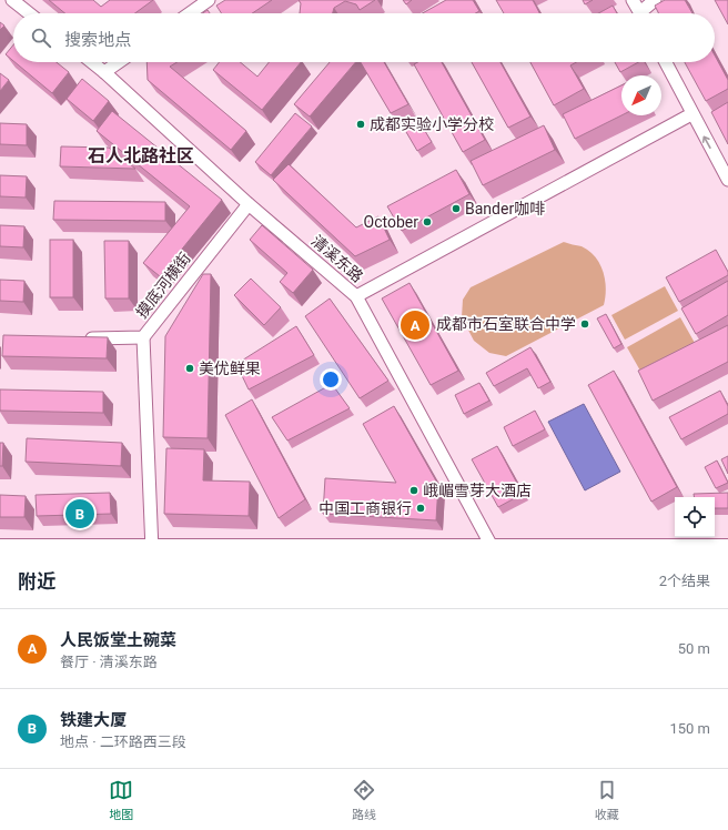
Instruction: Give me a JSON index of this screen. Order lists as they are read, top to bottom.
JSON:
{
  "streets": {
    "street": ["清溪东路", "摸底河横街"]
  },
  "crossings": [
    ["清溪东路", "摸底河横街"]
  ],
  "districts": ["石人北路社区"],
  "places": [
    "成都实验小学分校",
    "Bander咖啡",
    "October",
    "成都市石室联合中学",
    "美优鲜果",
    "峨嵋雪芽大酒店",
    "中国工商银行"
  ],
  "north": "bottom left",
  "page": {
    "search": "搜索地点",
    "pins": ["A", "B"],
    "heading": ["附近", "2个结果"],
    "list": [
      {
        "mark": "A",
        "name": "人民饭堂土碗菜",
        "note": "餐厅 · 清溪东路",
        "value": "50 m"
      },
      {
        "mark": "B",
        "name": "铁建大厦",
        "note": "地点 · 二环路西三段",
        "value": "150 m"
      }
    ],
    "nav": ["地图", "路线", "收藏"]
  }
}
